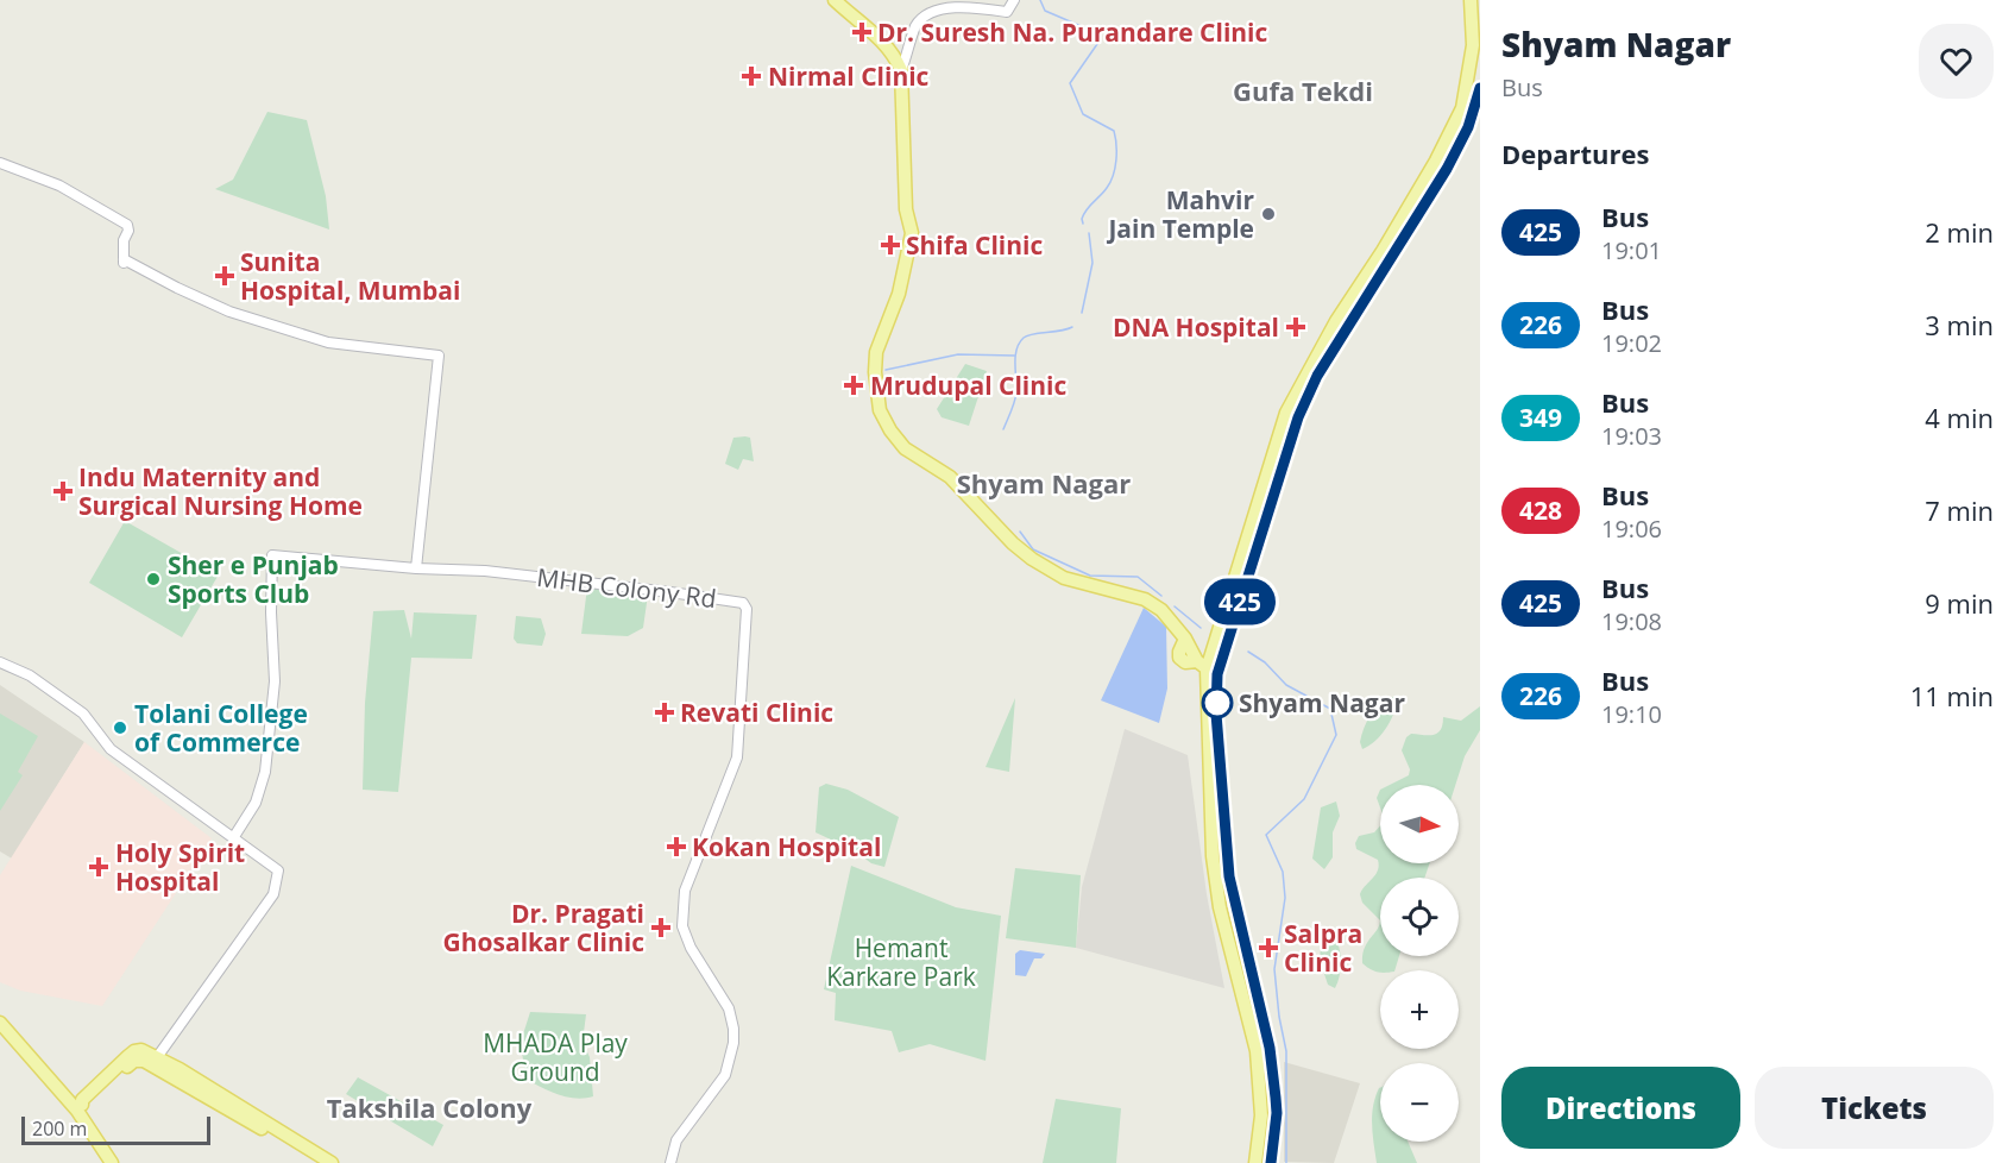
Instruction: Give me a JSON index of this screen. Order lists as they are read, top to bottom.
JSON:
{
  "streets": {
    "street": ["MHB Colony Rd"]
  },
  "districts": ["Gufa Tekdi", "Shyam Nagar", "Takshila Colony"],
  "parks": ["Hemant Karkare Park", "MHADA Play Ground"],
  "places": {
    "health": [
      "Dr. Suresh Na. Purandare Clinic",
      "Nirmal Clinic",
      "Shifa Clinic",
      "Sunita Hospital, Mumbai",
      "DNA Hospital",
      "Mrudupal Clinic",
      "Indu Maternity and Surgical Nursing Home",
      "Revati Clinic",
      "Kokan Hospital",
      "Holy Spirit Hospital",
      "Dr. Pragati Ghosalkar Clinic",
      "Salpra Clinic"
    ],
    "other": [
      "Mahvir Jain Temple",
      "Sher e Punjab Sports Club",
      "Shyam Nagar",
      "Tolani College of Commerce"
    ]
  },
  "lines": ["bus line 425"],
  "scale_bar": "200 m",
  "north": "right",
  "page": {
    "on_map": "425",
    "heading": [
      ["Shyam Nagar", "Bus"],
      "Departures"
    ],
    "list": [
      {
        "mark": "425",
        "name": "Bus",
        "note": "19:01",
        "value": "2 min"
      },
      {
        "mark": "226",
        "name": "Bus",
        "note": "19:02",
        "value": "3 min"
      },
      {
        "mark": "349",
        "name": "Bus",
        "note": "19:03",
        "value": "4 min"
      },
      {
        "mark": "428",
        "name": "Bus",
        "note": "19:06",
        "value": "7 min"
      },
      {
        "mark": "425",
        "name": "Bus",
        "note": "19:08",
        "value": "9 min"
      },
      {
        "mark": "226",
        "name": "Bus",
        "note": "19:10",
        "value": "11 min"
      }
    ],
    "map_buttons": ["+", "−"],
    "buttons": ["Directions", "Tickets"],
    "scale": "200 m"
  }
}
